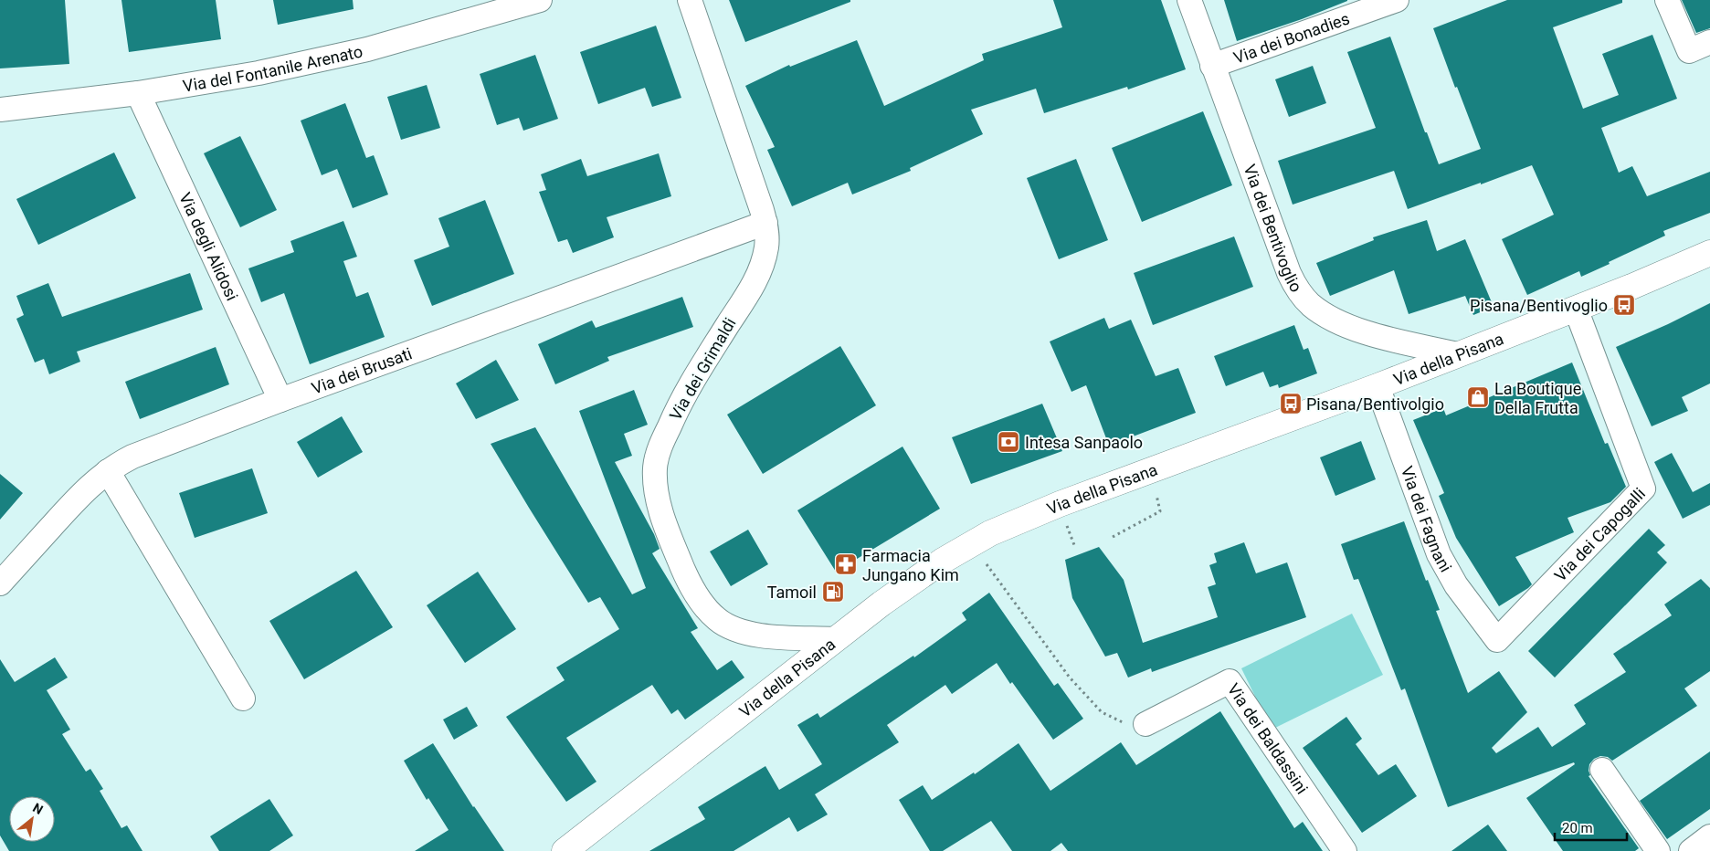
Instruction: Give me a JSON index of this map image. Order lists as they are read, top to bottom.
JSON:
{
  "streets": {
    "main road": ["Via della Pisana"],
    "street": [
      "Via dei Bonadies",
      "Via del Fontanile Arenato",
      "Via dei Bentivoglio",
      "Via degli Alidosi",
      "Via dei Grimaldi",
      "Via dei Brusati",
      "Via dei Fagnani",
      "Via dei Capogalli",
      "Via dei Baldassini"
    ]
  },
  "crossings": [
    ["Via dei Bonadies", "Via dei Bentivoglio"],
    ["Via del Fontanile Arenato", "Via degli Alidosi"],
    ["Via dei Bentivoglio", "Via della Pisana"],
    ["Via degli Alidosi", "Via dei Brusati"],
    ["Via della Pisana", "Via dei Grimaldi"],
    ["Via della Pisana", "Via dei Fagnani"],
    ["Via della Pisana", "Via dei Capogalli"],
    ["Via dei Grimaldi", "Via dei Brusati"],
    ["Via dei Fagnani", "Via dei Capogalli"]
  ],
  "places": {
    "bus stop": ["Pisana/Bentivoglio", "Pisana/Bentivolgio"],
    "shop": ["La Boutique Della Frutta"],
    "bank": ["Intesa Sanpaolo"],
    "pharmacy": ["Farmacia Jungano Kim"],
    "fuel station": ["Tamoil"]
  },
  "scale_bar": "20 m",
  "north": "top right"
}
